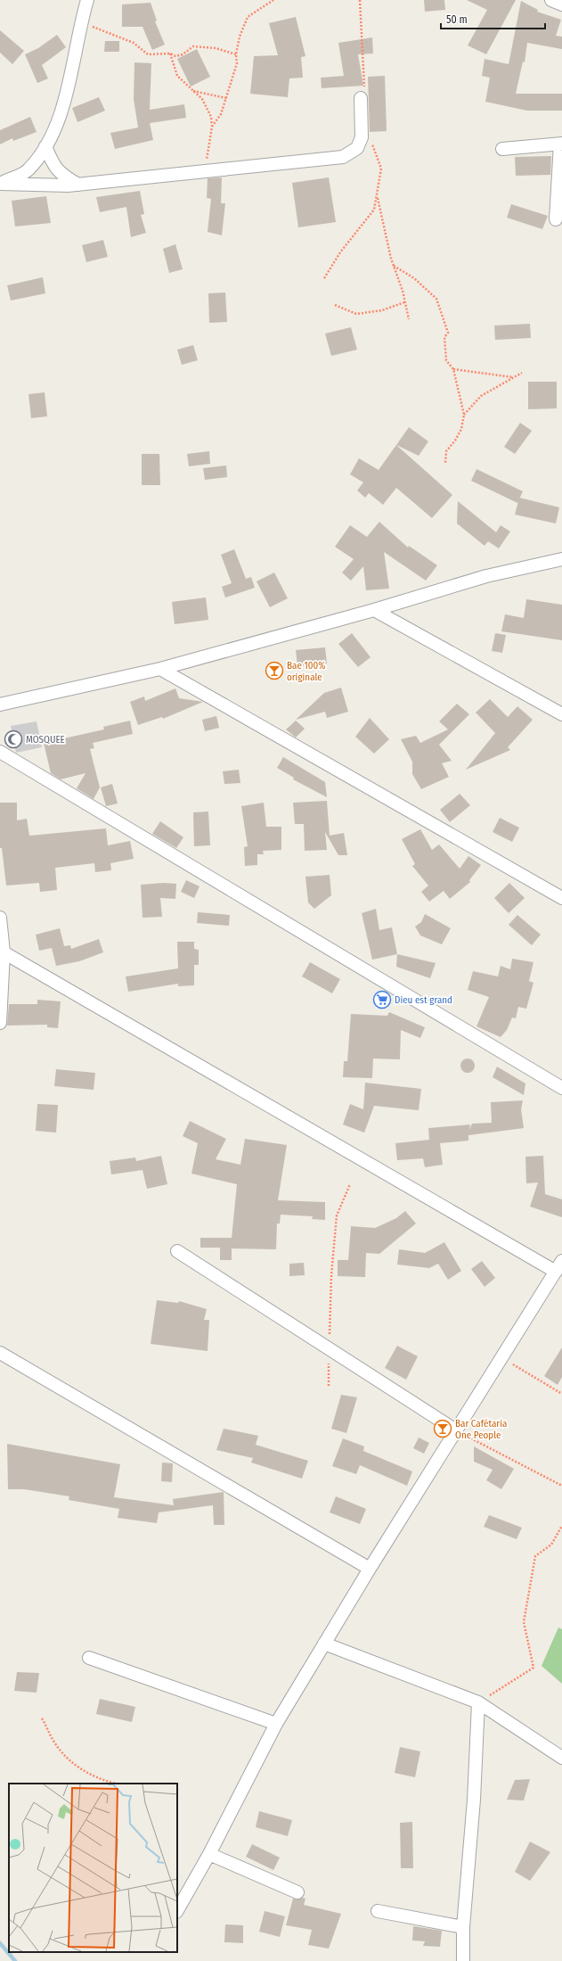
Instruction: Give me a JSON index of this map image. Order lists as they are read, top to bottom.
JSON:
{
  "places": {
    "bar": ["Bae 100% originale", "Bar Cafétaria One People"],
    "mosque": ["MOSQUEE"],
    "supermarket": ["Dieu est grand"]
  },
  "scale_bar": "50 m"
}
